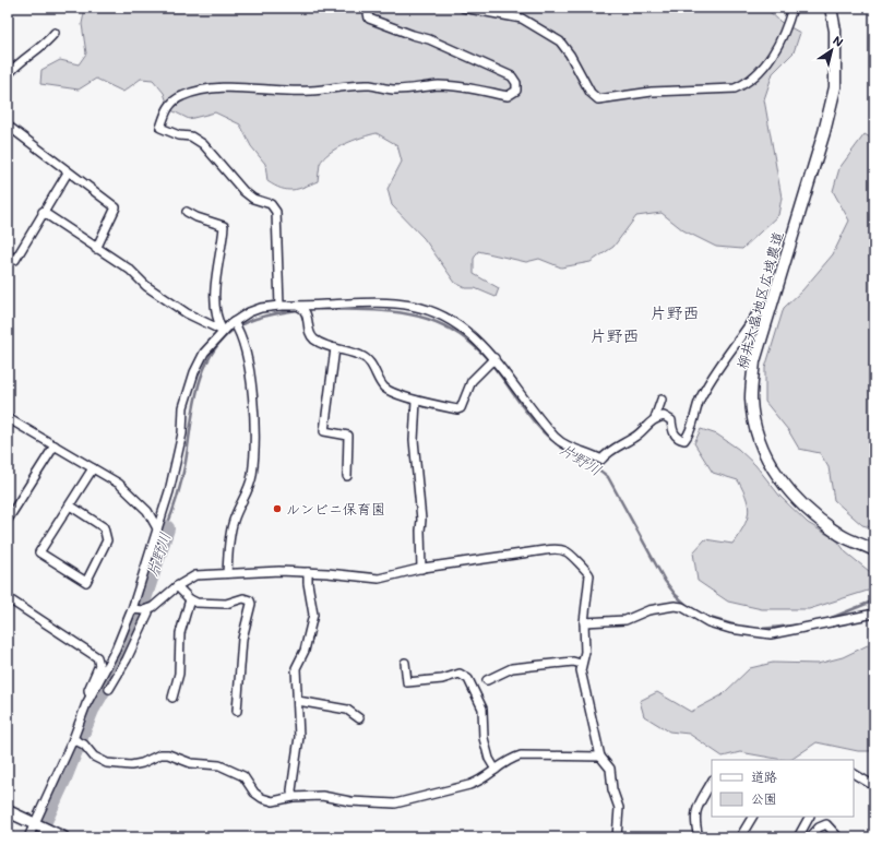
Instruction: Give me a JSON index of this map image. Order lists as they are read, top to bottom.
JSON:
{
  "streets": {
    "street": ["柳井大畠地区広域農道"]
  },
  "districts": ["片野西", "片野西"],
  "water": ["片野川"],
  "places": ["ルンビニ保育園"],
  "legend": ["道路", "公園"],
  "north": "top right"
}
